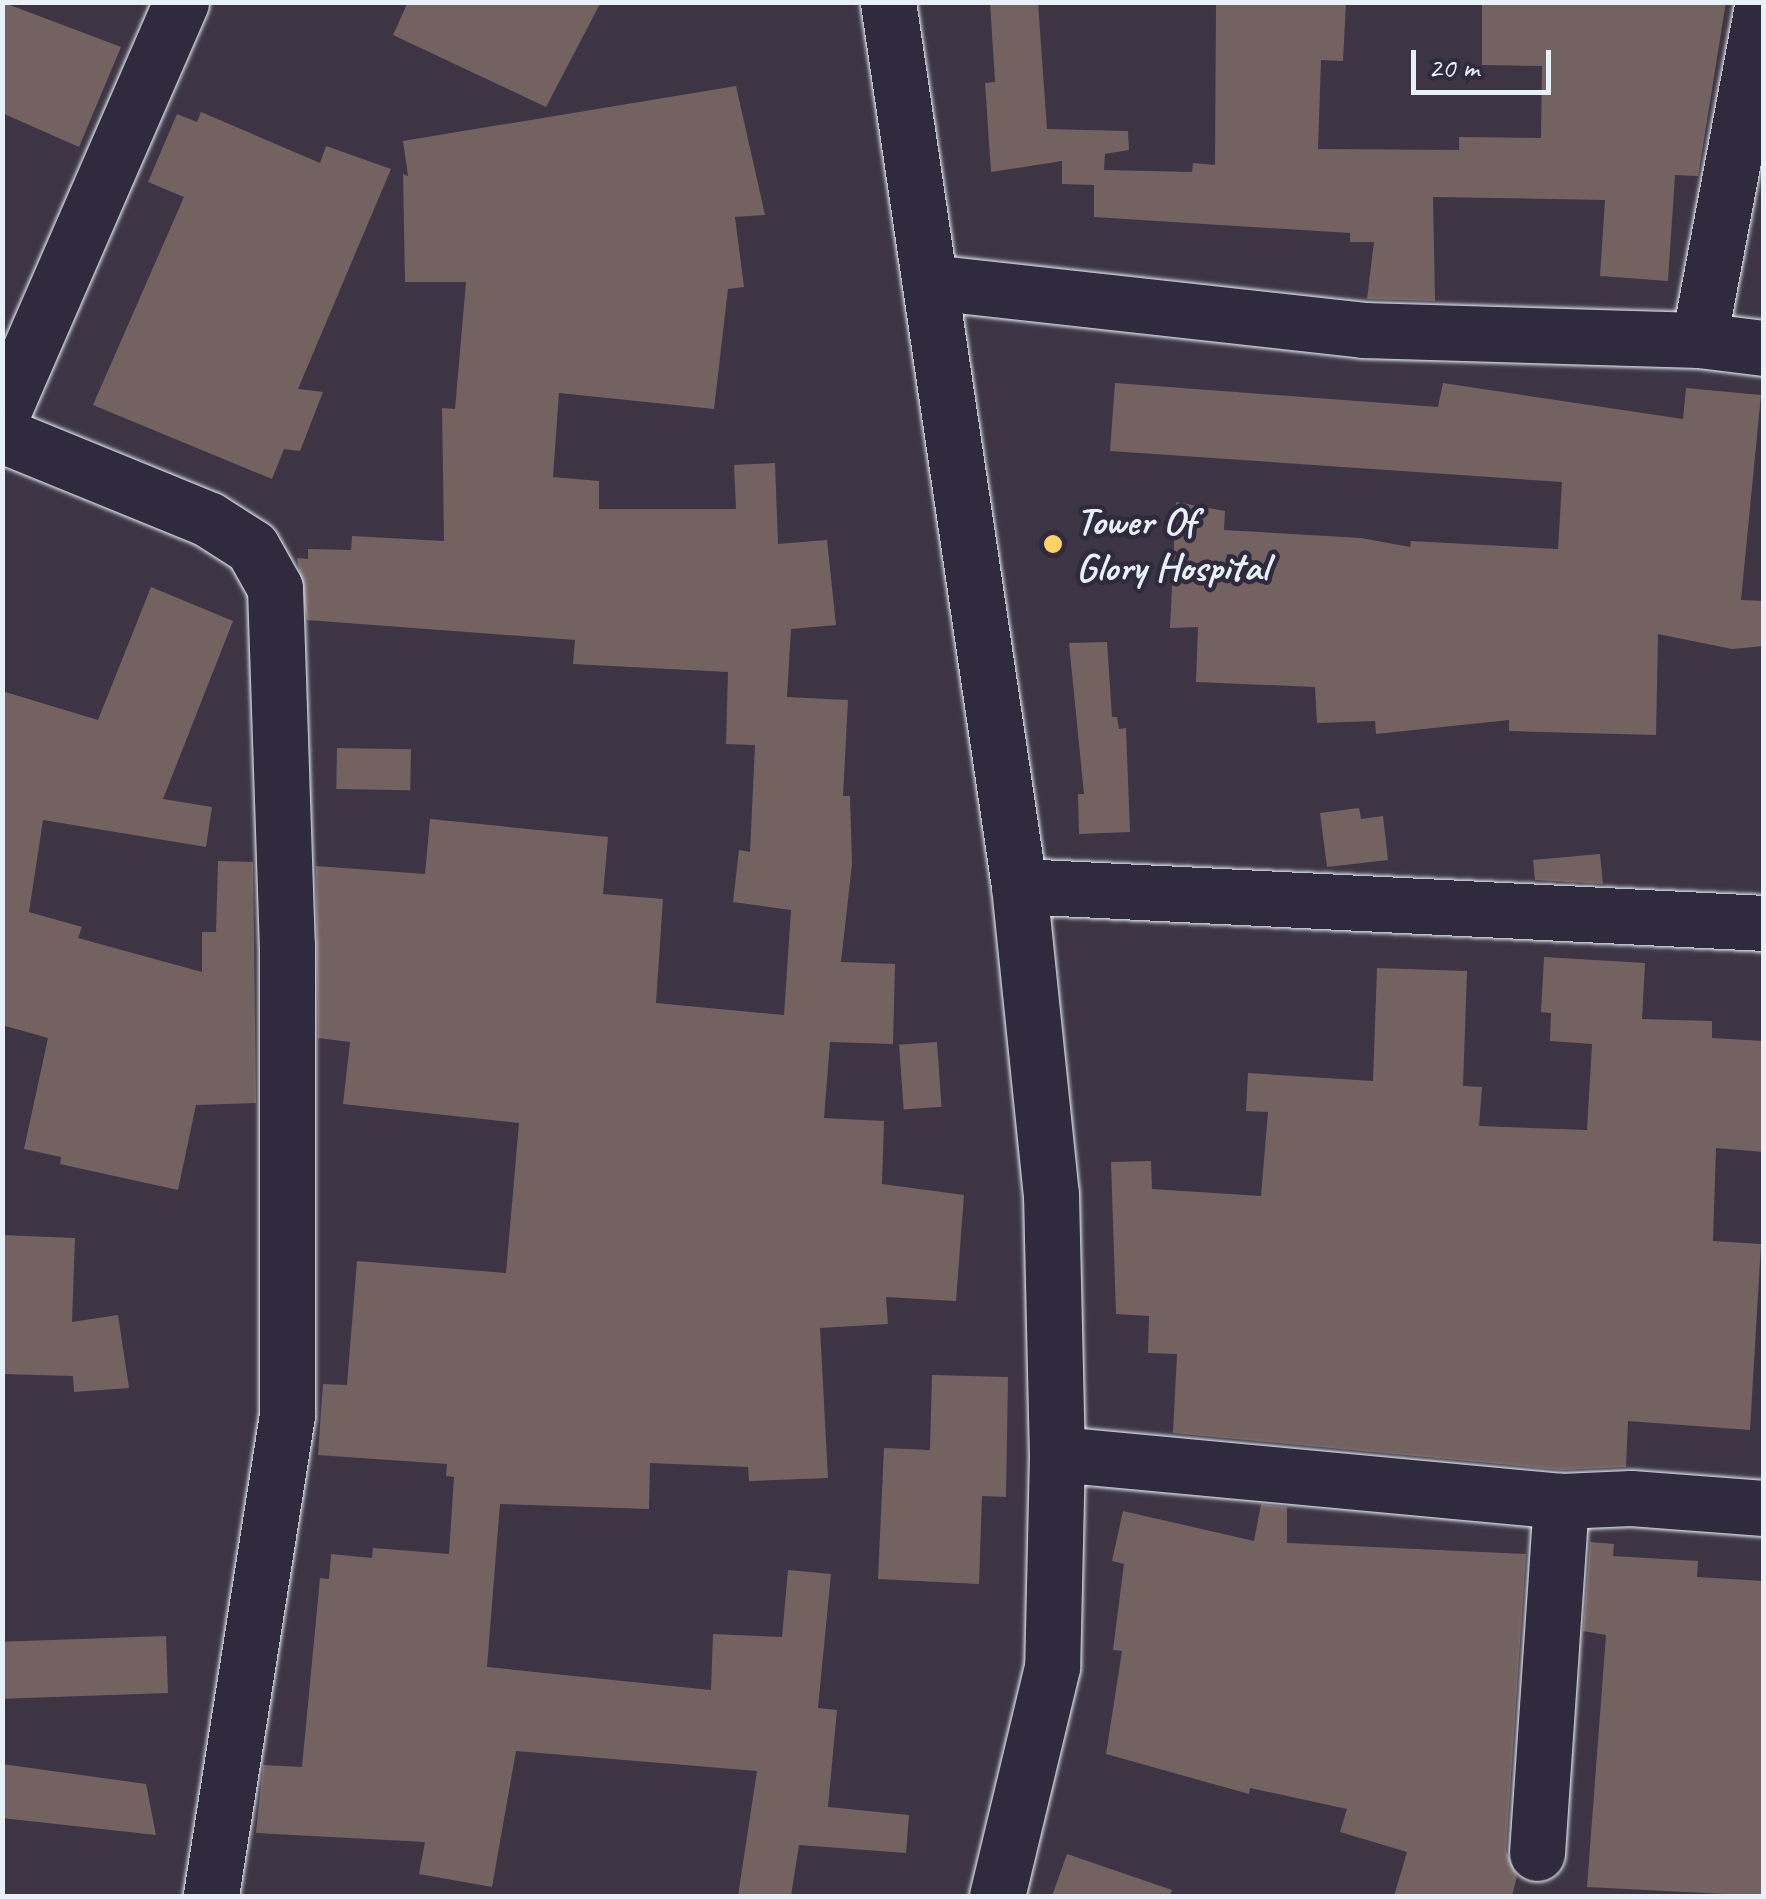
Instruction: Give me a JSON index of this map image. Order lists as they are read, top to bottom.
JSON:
{
  "places": ["Tower Of Glory Hospital"],
  "scale_bar": "20 m"
}
